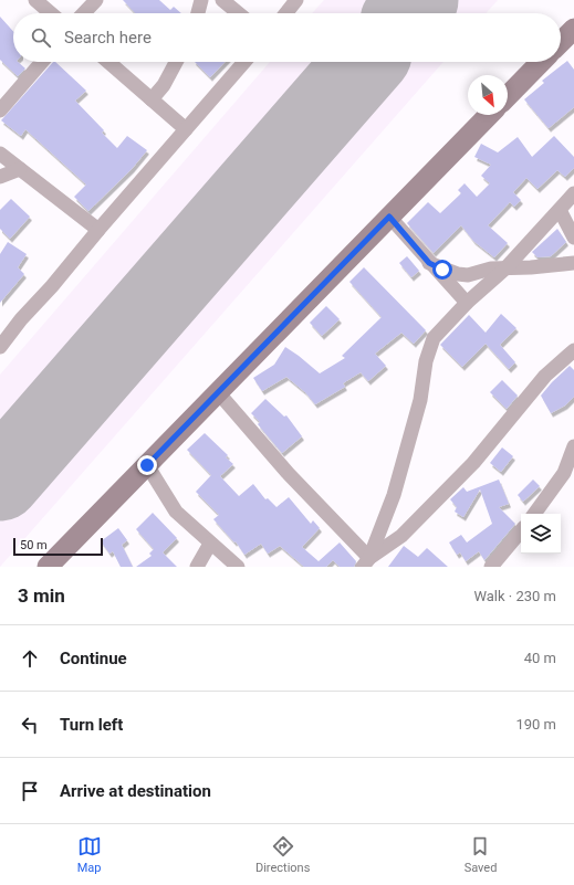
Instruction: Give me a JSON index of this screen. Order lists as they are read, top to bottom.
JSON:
{
  "scale_bar": "50 m",
  "north": "bottom right",
  "page": {
    "search": "Search here",
    "scale": "50 m",
    "heading": ["3 min", "Walk · 230 m"],
    "list": [
      ["Continue", "40 m"],
      ["Turn left", "190 m"],
      "Arrive at destination"
    ],
    "nav": ["Map", "Directions", "Saved"]
  }
}
